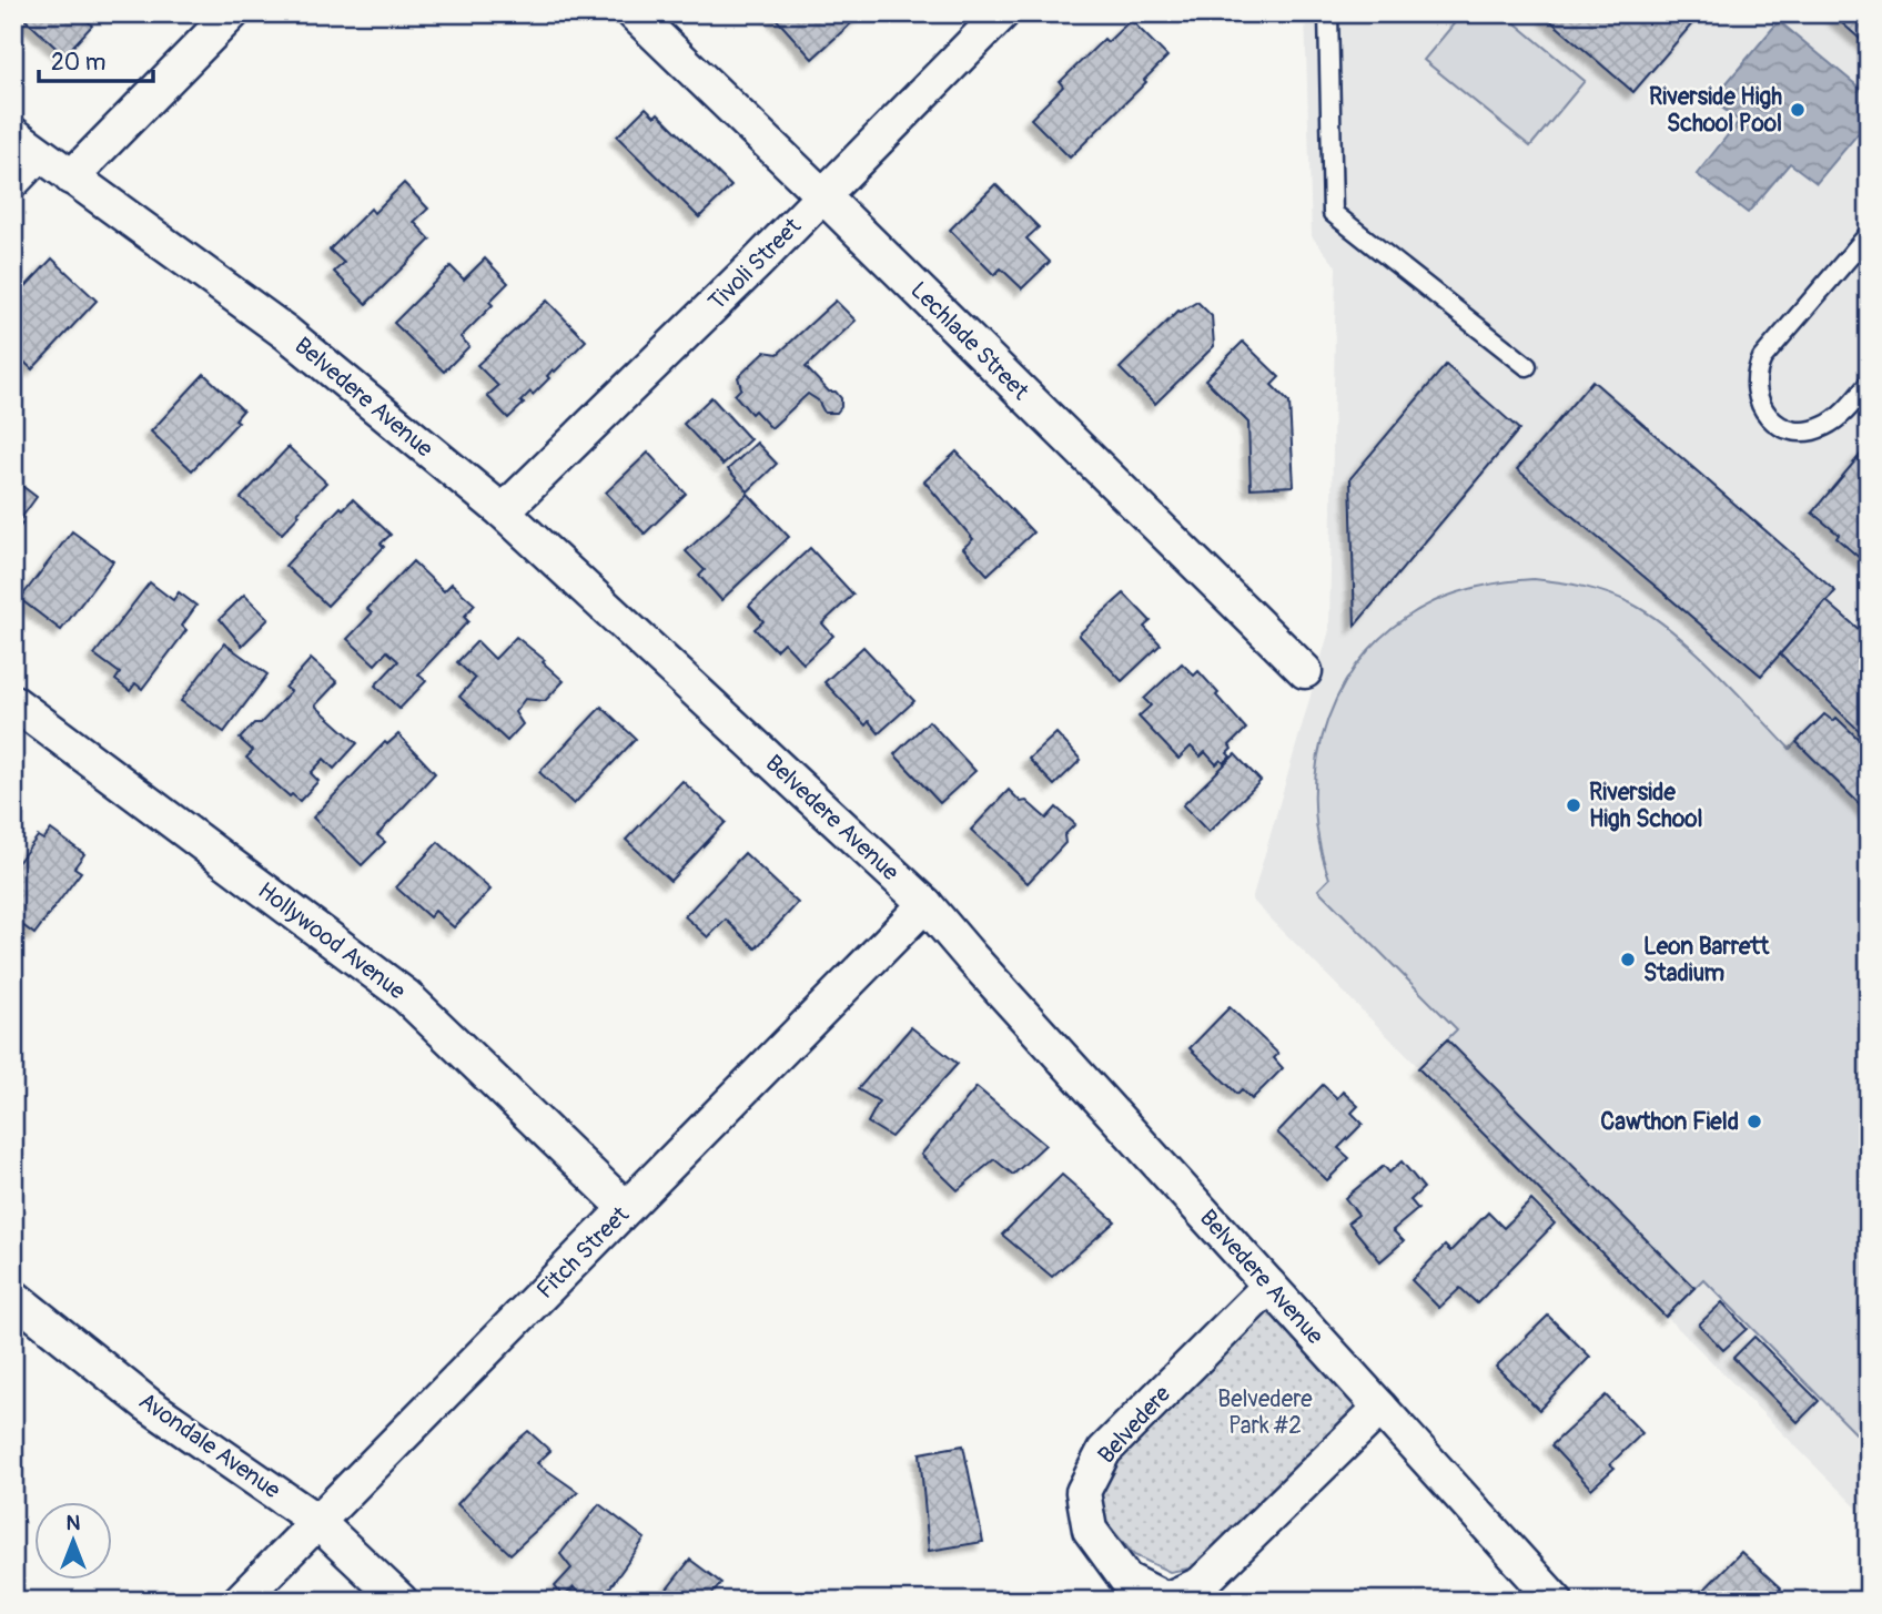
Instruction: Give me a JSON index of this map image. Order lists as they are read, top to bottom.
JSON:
{
  "streets": {
    "street": [
      "Tivoli Street",
      "Lechlade Street",
      "Belvedere Avenue",
      "Hollywood Avenue",
      "Fitch Street",
      "Belvedere",
      "Avondale Avenue"
    ]
  },
  "crossings": [
    ["Tivoli Street", "Lechlade Street"],
    ["Tivoli Street", "Belvedere Avenue"],
    ["Belvedere Avenue", "Fitch Street"],
    ["Belvedere Avenue", "Belvedere"],
    ["Hollywood Avenue", "Fitch Street"],
    ["Fitch Street", "Avondale Avenue"]
  ],
  "parks": ["Belvedere Park #2"],
  "places": [
    "Riverside High School Pool",
    "Riverside High School",
    "Leon Barrett Stadium",
    "Cawthon Field"
  ],
  "scale_bar": "20 m",
  "north": "top"
}
